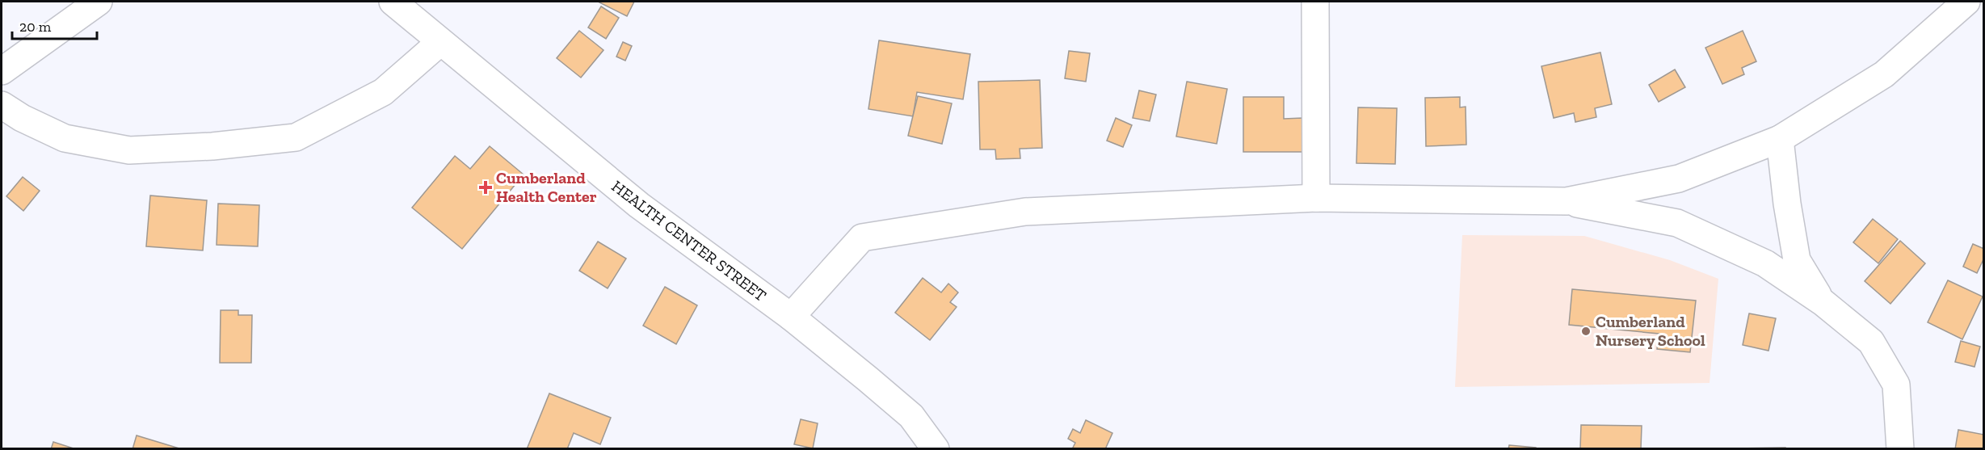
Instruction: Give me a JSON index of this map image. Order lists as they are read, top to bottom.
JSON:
{
  "streets": {
    "street": ["HEALTH CENTER STREET"]
  },
  "places": {
    "health": ["Cumberland Health Center"],
    "other": ["Cumberland Nursery School"]
  },
  "scale_bar": "20 m"
}
